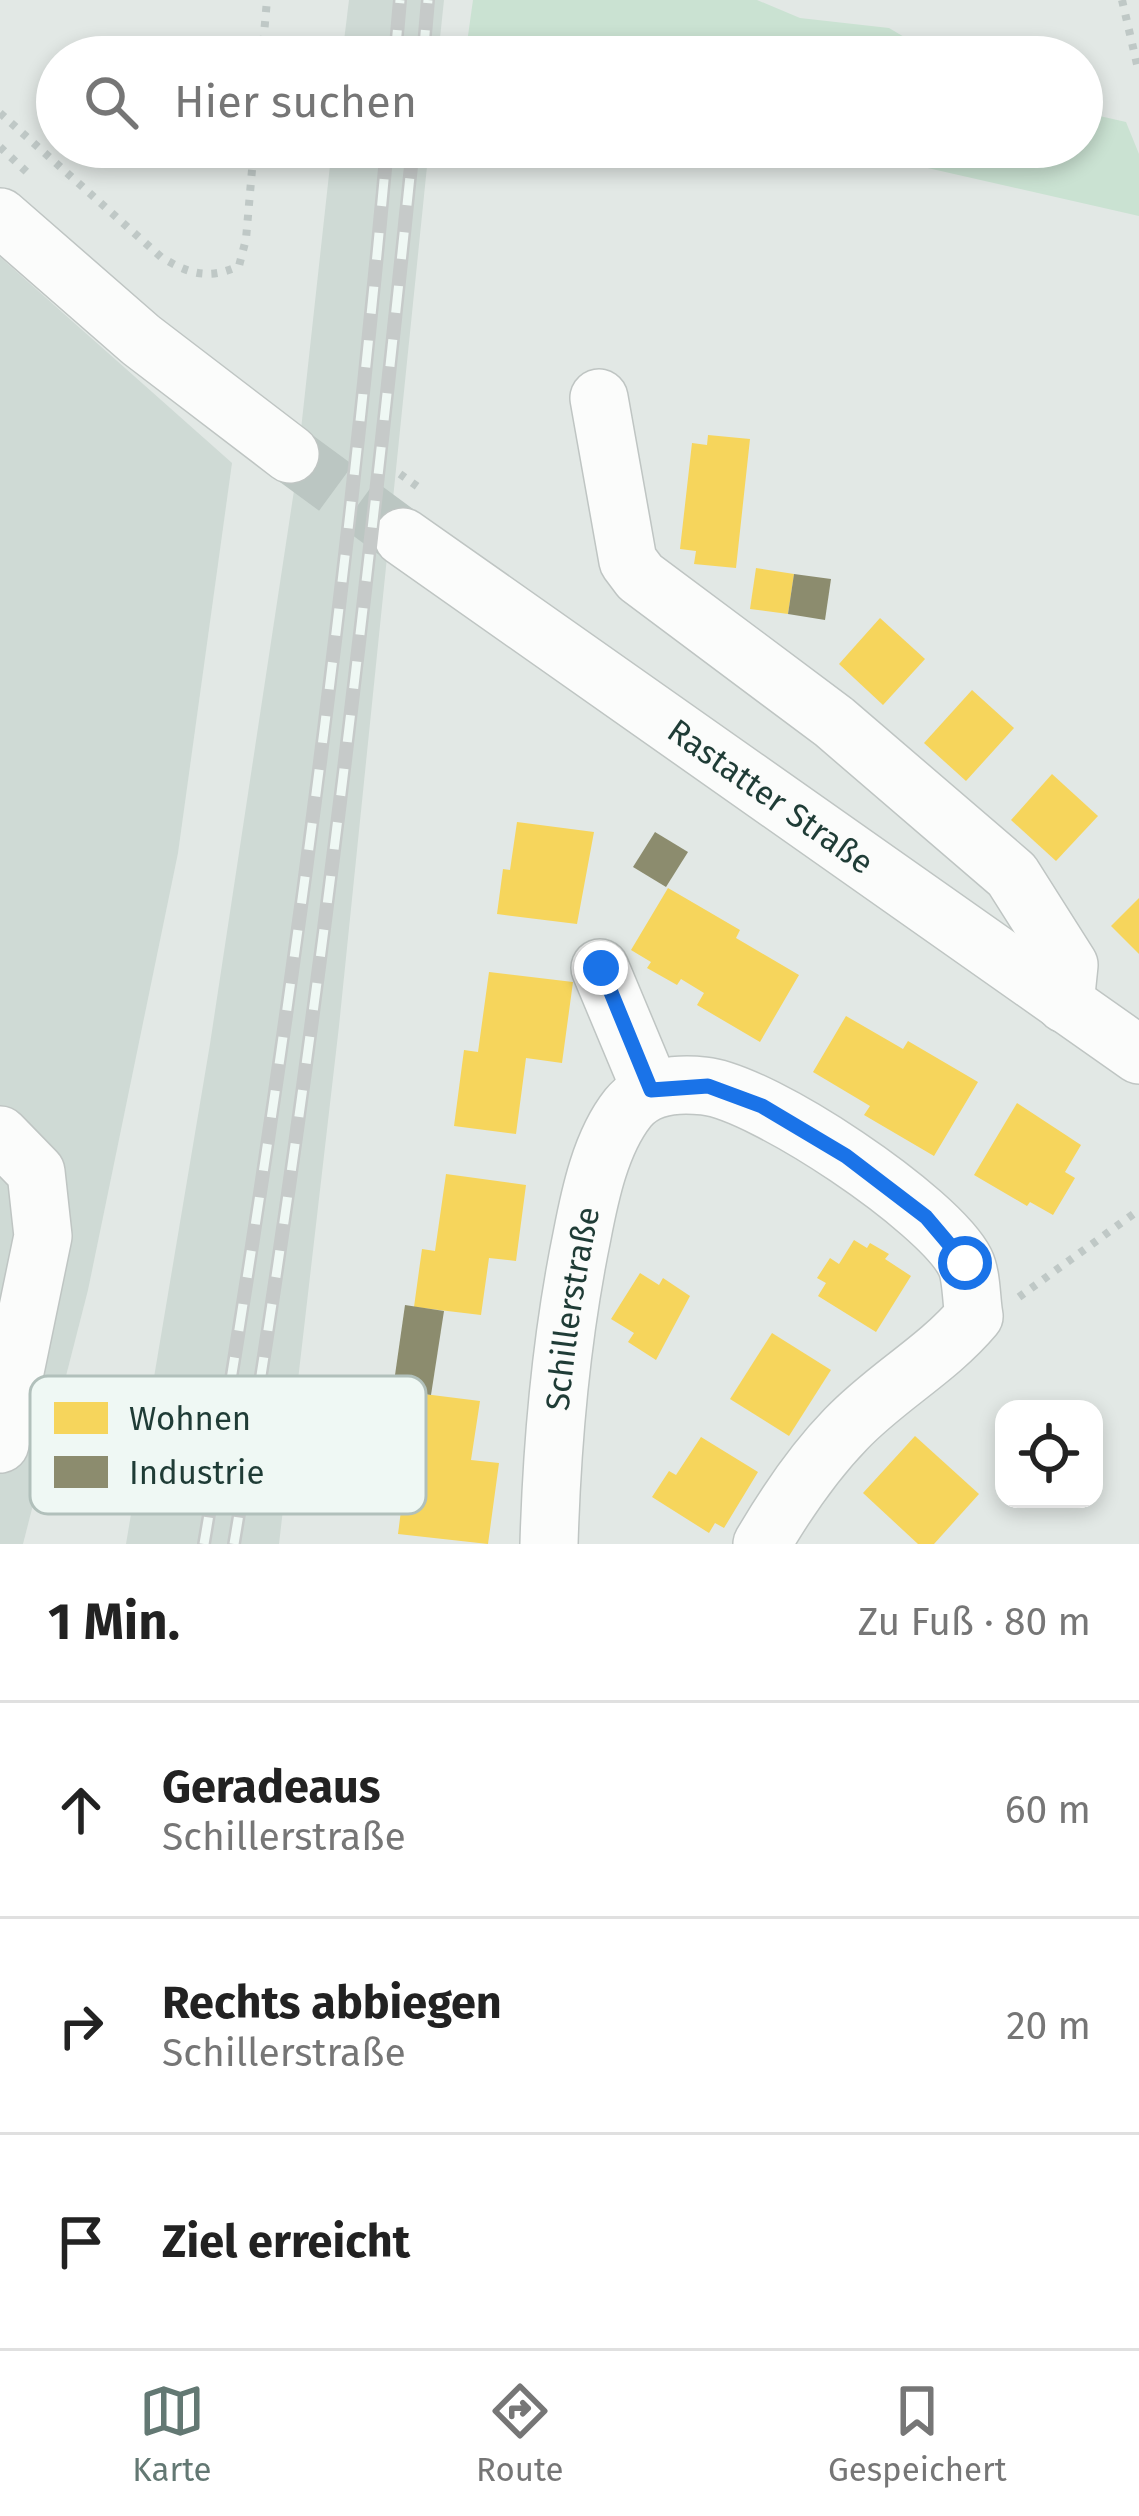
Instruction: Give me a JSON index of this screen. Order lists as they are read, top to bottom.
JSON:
{
  "streets": {
    "street": ["Rastatter Straße", "Schillerstraße"]
  },
  "legend": ["Wohnen", "Industrie"],
  "page": {
    "search": "Hier suchen",
    "heading": ["1 Min.", "Zu Fuß · 80 m"],
    "list": [
      ["Geradeaus", "Schillerstraße", "60 m"],
      ["Rechts abbiegen", "Schillerstraße", "20 m"],
      "Ziel erreicht"
    ],
    "nav": ["Karte", "Route", "Gespeichert"]
  }
}
